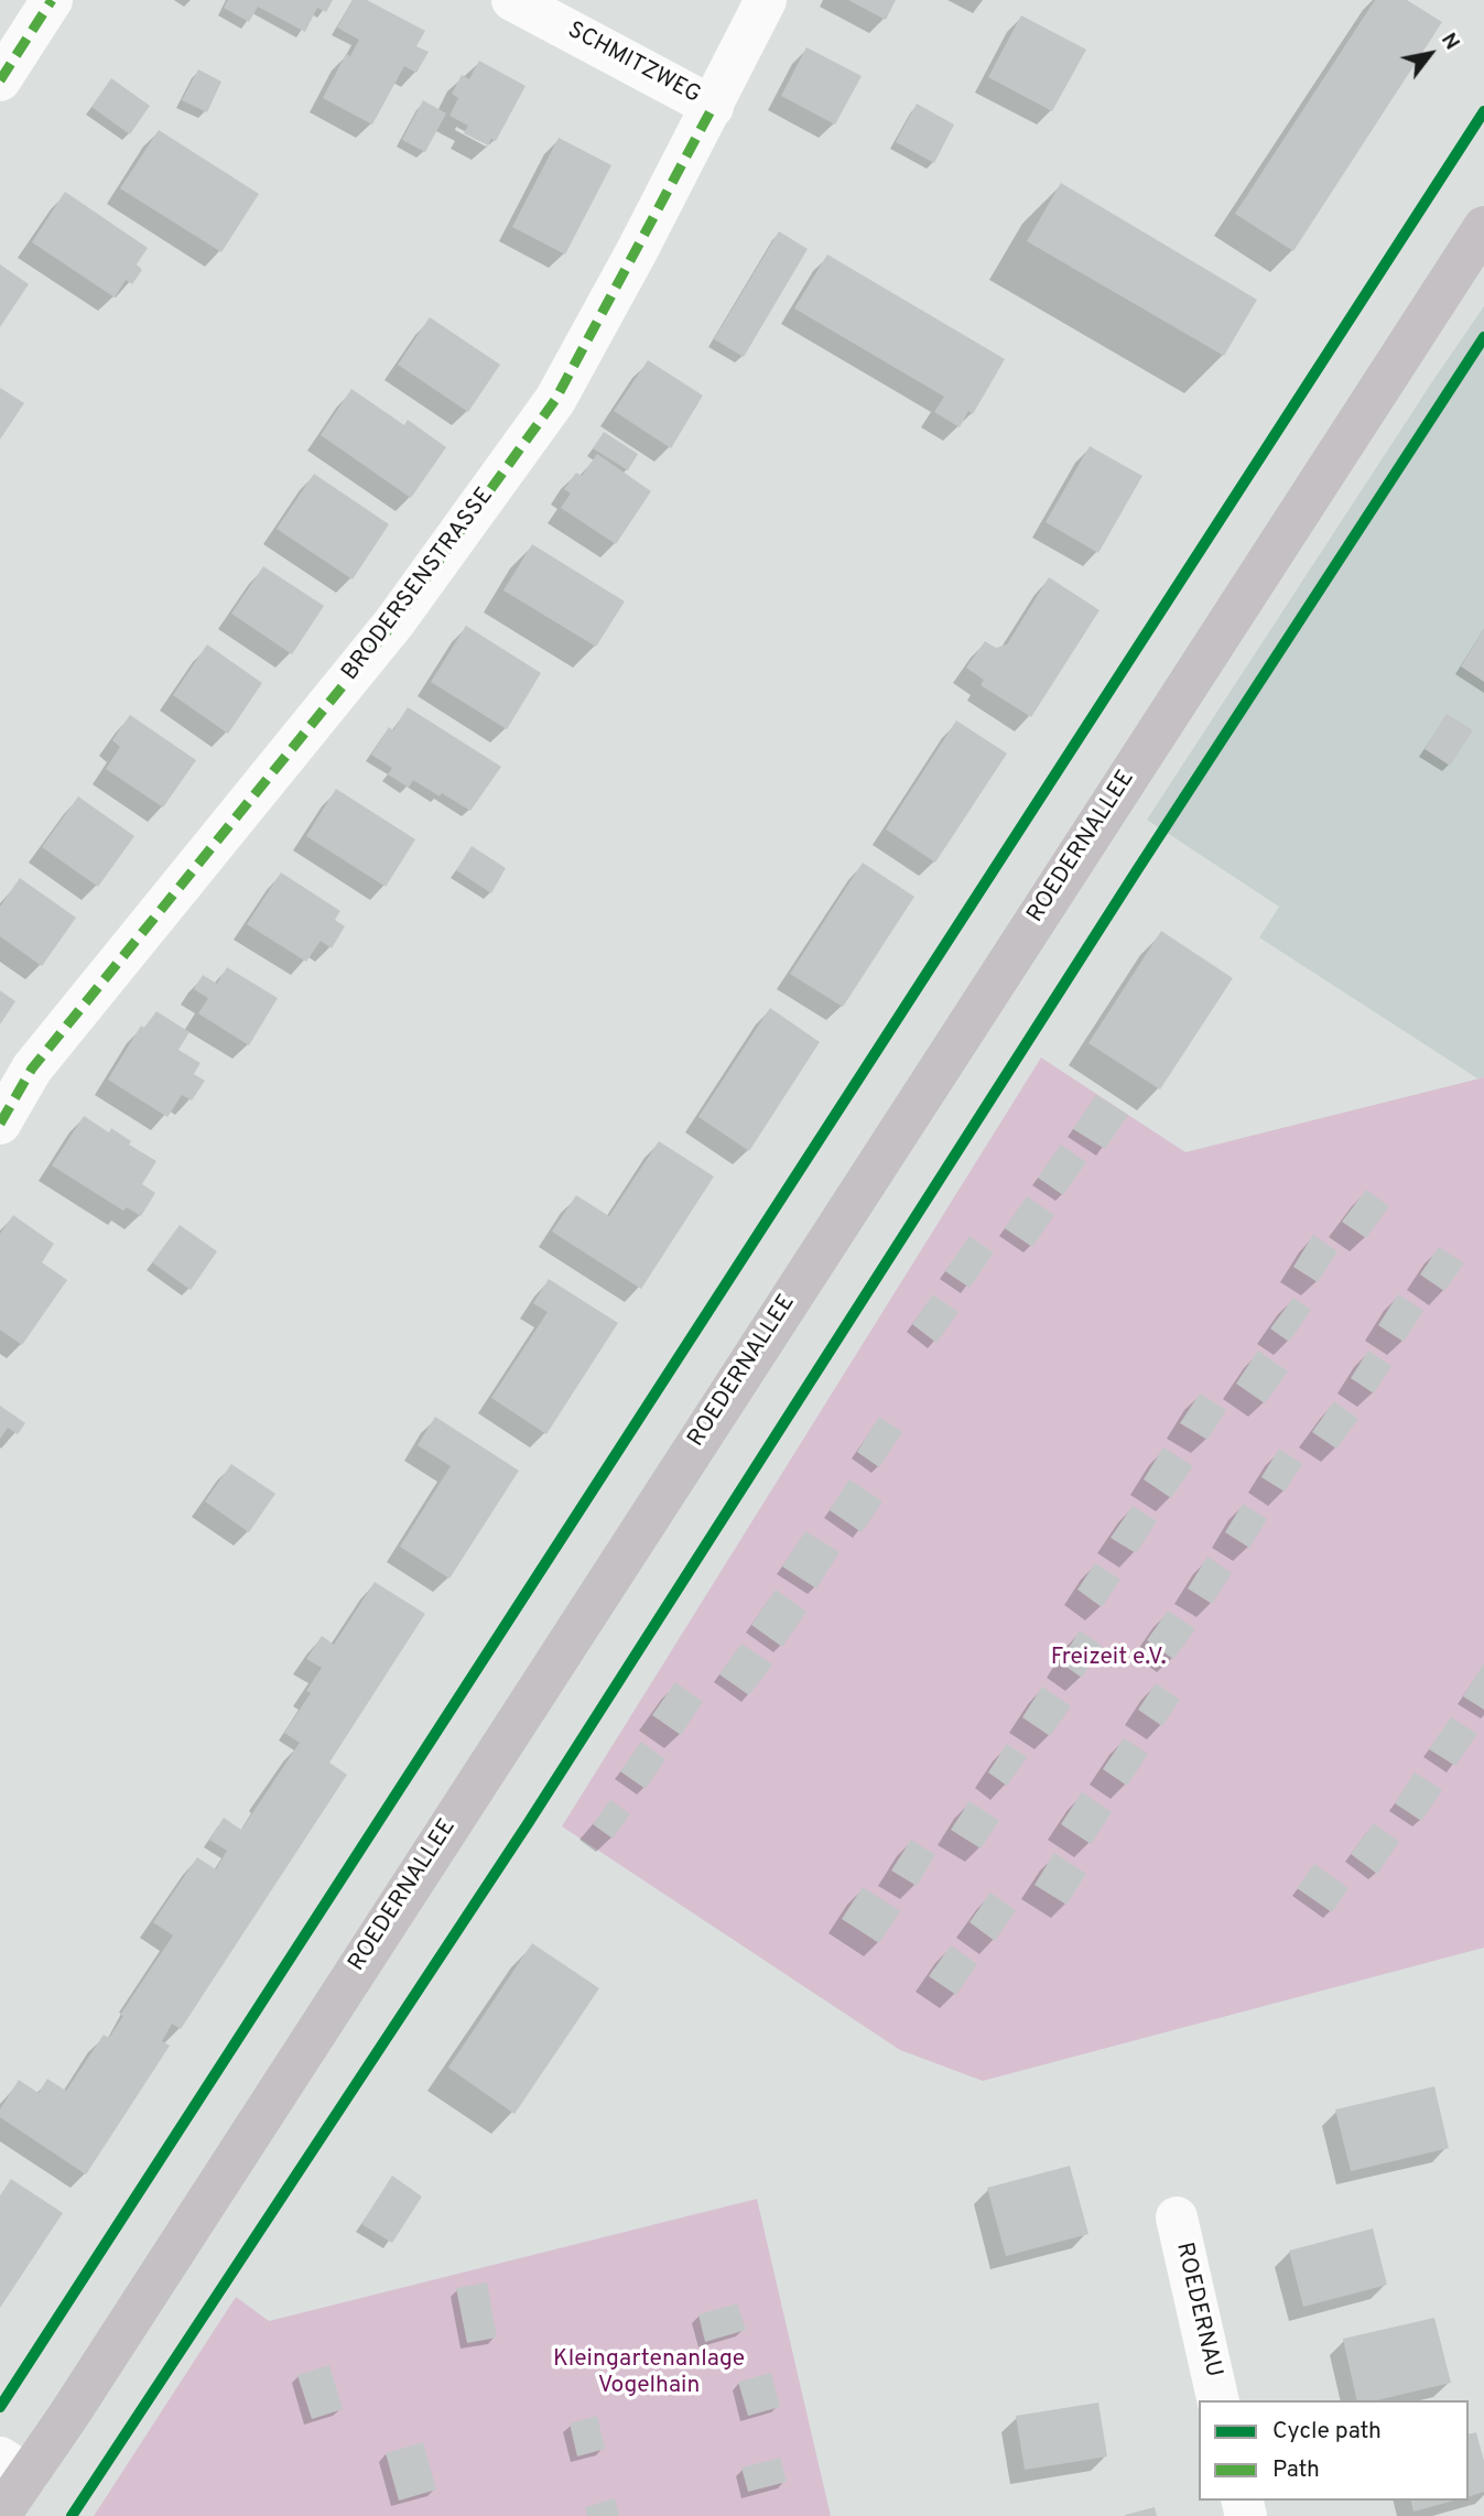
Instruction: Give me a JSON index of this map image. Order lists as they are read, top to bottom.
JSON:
{
  "streets": {
    "main road": ["ROEDERNALLEE"],
    "street": ["SCHMITZWEG", "BRODERSENSTRASSE", "ROEDERNAU"]
  },
  "crossings": [
    ["SCHMITZWEG", "BRODERSENSTRASSE"]
  ],
  "parks": ["Freizeit e.V.", "Kleingartenanlage Vogelhain"],
  "legend": ["Cycle path", "Path"],
  "north": "top right"
}
